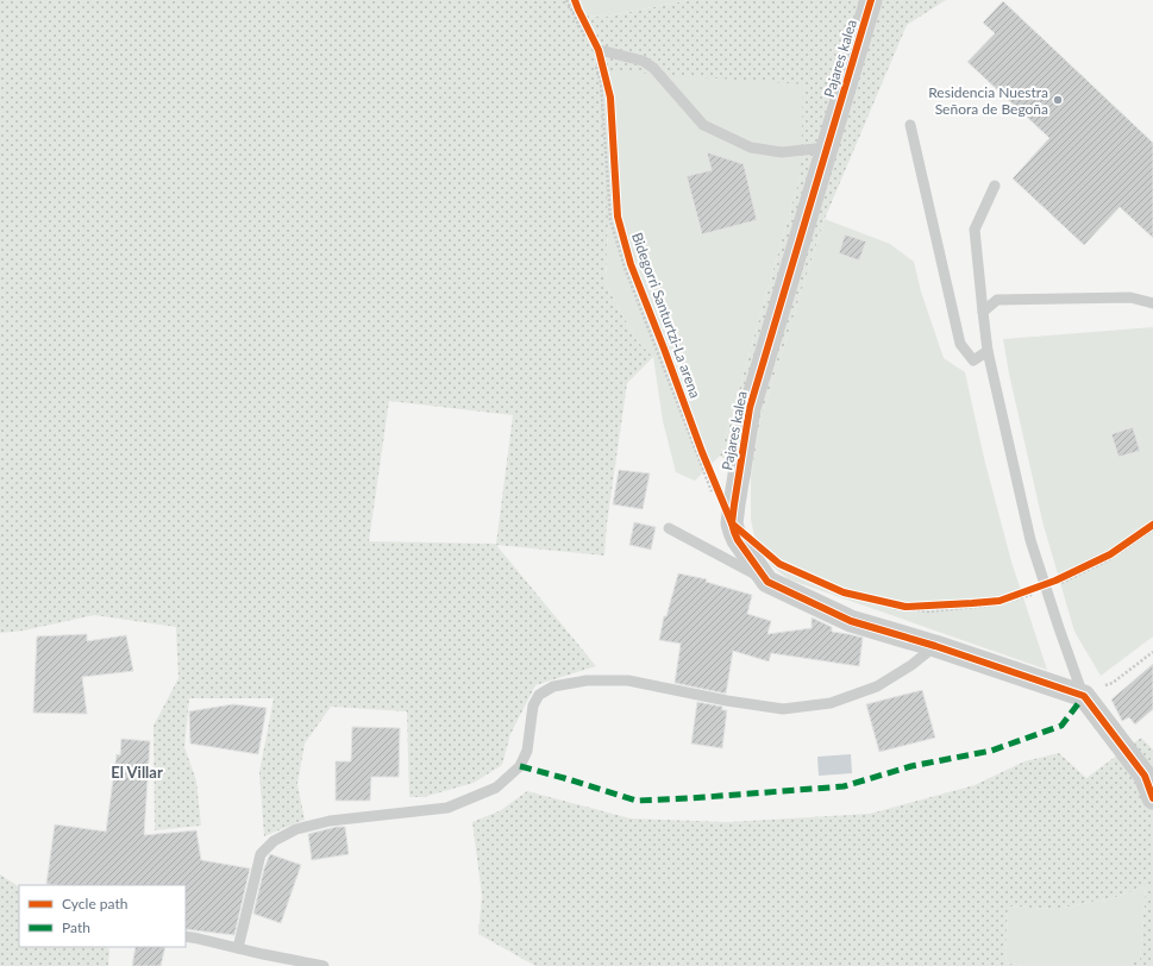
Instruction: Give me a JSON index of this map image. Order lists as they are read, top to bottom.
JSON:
{
  "streets": {
    "street": ["Pajares kalea"],
    "cycle path": ["Bidegorri Santurtzi-La arena"]
  },
  "crossings": [
    ["Pajares kalea", "Bidegorri Santurtzi-La arena"]
  ],
  "districts": ["El Villar"],
  "places": ["Residencia Nuestra Señora de Begoña"],
  "legend": ["Cycle path", "Path"]
}
